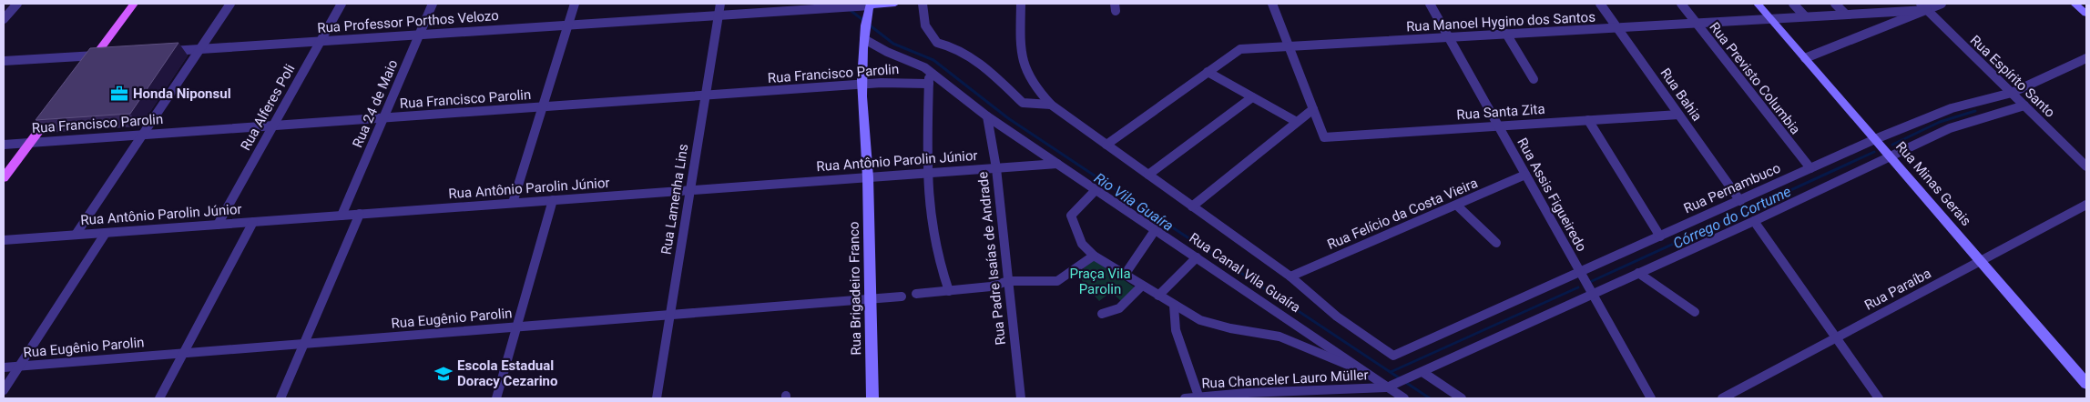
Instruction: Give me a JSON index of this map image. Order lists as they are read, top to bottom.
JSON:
{
  "streets": {
    "street": [
      "Rua Professor Porthos Velozo",
      "Rua Manoel Hygino dos Santos",
      "Rua Francisco Parolin",
      "Rua Espírito Santo",
      "Rua Previsto Columbia",
      "Rua Bahia",
      "Rua 24 de Maio",
      "Rua Alferes Poli",
      "Rua Santa Zita",
      "Rua Antônio Parolin Júnior",
      "Rua Minas Gerais",
      "Rua Pernambuco",
      "Rua Assis Figueiredo",
      "Rua Lamenha Lins",
      "Rua Felício da Costa Vieira",
      "Rua Padre Isaías de Andrade",
      "Rua Canal Vila Guaíra",
      "Rua Brigadeiro Franco",
      "Rua Paraíba",
      "Rua Eugênio Parolin",
      "Rua Chanceler Lauro Müller"
    ]
  },
  "crossings": [
    ["Rua Professor Porthos Velozo", "Rua 24 de Maio"],
    ["Rua Professor Porthos Velozo", "Rua Alferes Poli"],
    ["Rua Professor Porthos Velozo", "Rua Lamenha Lins"],
    ["Rua Professor Porthos Velozo", "Rua Brigadeiro Franco"],
    ["Rua Manoel Hygino dos Santos", "Rua Espírito Santo"],
    ["Rua Manoel Hygino dos Santos", "Rua Previsto Columbia"],
    ["Rua Manoel Hygino dos Santos", "Rua Bahia"],
    ["Rua Manoel Hygino dos Santos", "Rua Minas Gerais"],
    ["Rua Manoel Hygino dos Santos", "Rua Assis Figueiredo"],
    ["Rua Manoel Hygino dos Santos", "Rua Canal Vila Guaíra"],
    ["Rua Francisco Parolin", "Rua 24 de Maio"],
    ["Rua Francisco Parolin", "Rua Alferes Poli"],
    ["Rua Francisco Parolin", "Rua Lamenha Lins"],
    ["Rua Francisco Parolin", "Rua Brigadeiro Franco"],
    ["Rua Espírito Santo", "Rua Pernambuco"],
    ["Rua Previsto Columbia", "Rua Pernambuco"],
    ["Rua Bahia", "Rua Santa Zita"],
    ["Rua Bahia", "Rua Pernambuco"],
    ["Rua 24 de Maio", "Rua Antônio Parolin Júnior"],
    ["Rua Alferes Poli", "Rua Antônio Parolin Júnior"],
    ["Rua Santa Zita", "Rua Assis Figueiredo"],
    ["Rua Antônio Parolin Júnior", "Rua Lamenha Lins"],
    ["Rua Antônio Parolin Júnior", "Rua Padre Isaías de Andrade"],
    ["Rua Antônio Parolin Júnior", "Rua Canal Vila Guaíra"],
    ["Rua Antônio Parolin Júnior", "Rua Brigadeiro Franco"],
    ["Rua Minas Gerais", "Rua Pernambuco"],
    ["Rua Minas Gerais", "Rua Paraíba"],
    ["Rua Pernambuco", "Rua Assis Figueiredo"],
    ["Rua Pernambuco", "Rua Canal Vila Guaíra"],
    ["Rua Assis Figueiredo", "Rua Felício da Costa Vieira"],
    ["Rua Lamenha Lins", "Rua Eugênio Parolin"],
    ["Rua Felício da Costa Vieira", "Rua Canal Vila Guaíra"],
    ["Rua Padre Isaías de Andrade", "Rua Canal Vila Guaíra"],
    ["Rua Canal Vila Guaíra", "Rua Brigadeiro Franco"],
    ["Rua Canal Vila Guaíra", "Rua Chanceler Lauro Müller"],
    ["Rua Brigadeiro Franco", "Rua Eugênio Parolin"]
  ],
  "water": ["Rio Vila Guaíra", "Córrego do Cortume"],
  "parks": ["Praça Vila Parolin"],
  "places": {
    "office": ["Honda Niponsul"],
    "school or university": ["Escola Estadual Doracy Cezarino"]
  }
}
